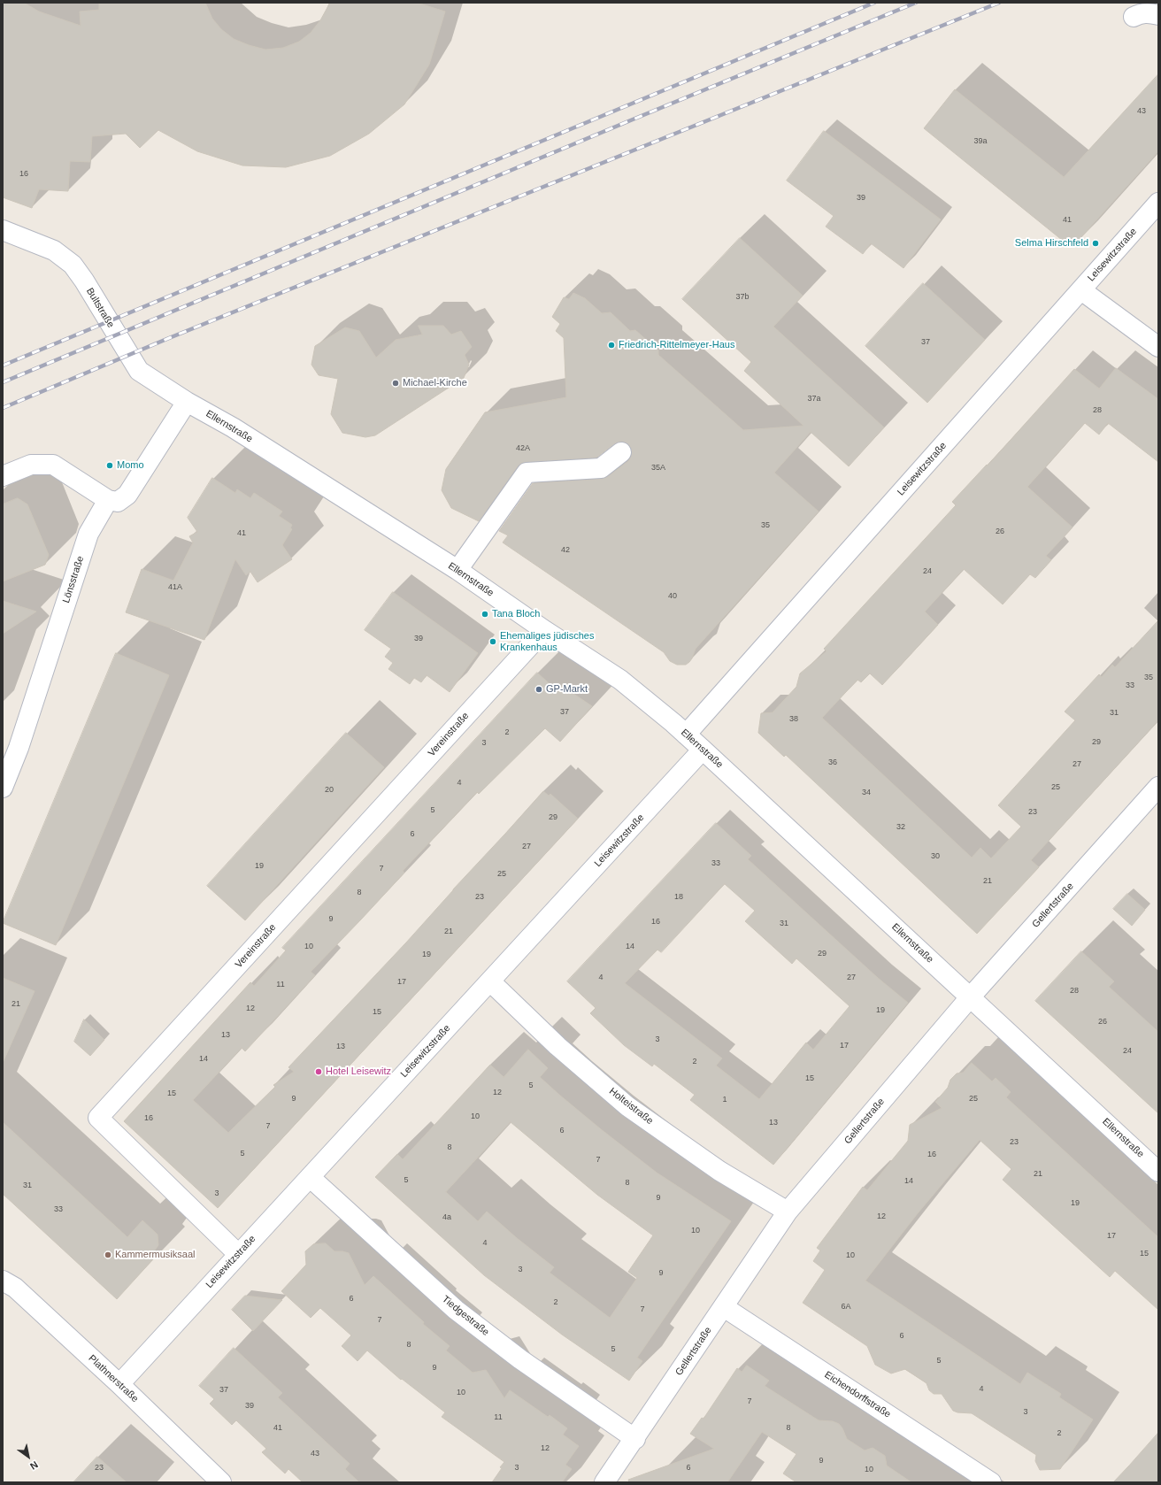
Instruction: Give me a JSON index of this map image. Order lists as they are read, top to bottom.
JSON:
{
  "streets": {
    "street": [
      "Leisewitzstraße",
      "Bultstraße",
      "Ellernstraße",
      "Lönsstraße",
      "Vereinstraße",
      "Gellertstraße",
      "Holteistraße",
      "Tiedgestraße",
      "Plathnerstraße",
      "Eichendorffstraße"
    ]
  },
  "crossings": [
    ["Leisewitzstraße", "Ellernstraße"],
    ["Leisewitzstraße", "Vereinstraße"],
    ["Leisewitzstraße", "Holteistraße"],
    ["Leisewitzstraße", "Tiedgestraße"],
    ["Leisewitzstraße", "Plathnerstraße"],
    ["Bultstraße", "Ellernstraße"],
    ["Ellernstraße", "Vereinstraße"],
    ["Ellernstraße", "Gellertstraße"],
    ["Gellertstraße", "Holteistraße"],
    ["Gellertstraße", "Tiedgestraße"],
    ["Gellertstraße", "Eichendorffstraße"]
  ],
  "places": [
    "Selma Hirschfeld",
    "Friedrich-Rittelmeyer-Haus",
    "Michael-Kirche",
    "Momo",
    "Tana Bloch",
    "Ehemaliges jüdisches Krankenhaus",
    "GP-Markt",
    "Hotel Leisewitz",
    "Kammermusiksaal"
  ],
  "house_numbers": [
    "43",
    "39a",
    "16",
    "39",
    "41",
    "37b",
    "37",
    "37a",
    "28",
    "42A",
    "35A",
    "35",
    "26",
    "41",
    "42",
    "24",
    "41A",
    "40",
    "39",
    "35",
    "33",
    "37",
    "31",
    "38",
    "2",
    "29",
    "3",
    "36",
    "27",
    "4",
    "25",
    "20",
    "34",
    "5",
    "23",
    "29",
    "32",
    "6",
    "27",
    "30",
    "33",
    "19",
    "7",
    "25",
    "21",
    "8",
    "23",
    "18",
    "9",
    "16",
    "31",
    "21",
    "10",
    "14",
    "29",
    "19",
    "4",
    "27",
    "17",
    "11",
    "28",
    "21",
    "12",
    "19",
    "15",
    "26",
    "13",
    "3",
    "17",
    "13",
    "24",
    "14",
    "2",
    "15",
    "5",
    "12",
    "15",
    "9",
    "25",
    "1",
    "10",
    "16",
    "13",
    "7",
    "6",
    "23",
    "8",
    "5",
    "16",
    "7",
    "21",
    "5",
    "14",
    "8",
    "31",
    "3",
    "9",
    "19",
    "33",
    "12",
    "4a",
    "10",
    "17",
    "4",
    "15",
    "10",
    "3",
    "9",
    "6",
    "2",
    "6A",
    "7",
    "7",
    "6",
    "8",
    "5",
    "5",
    "9",
    "4",
    "37",
    "10",
    "7",
    "39",
    "3",
    "11",
    "41",
    "8",
    "2",
    "12",
    "43",
    "9",
    "23",
    "3",
    "6",
    "10"
  ],
  "north": "bottom right"
}
